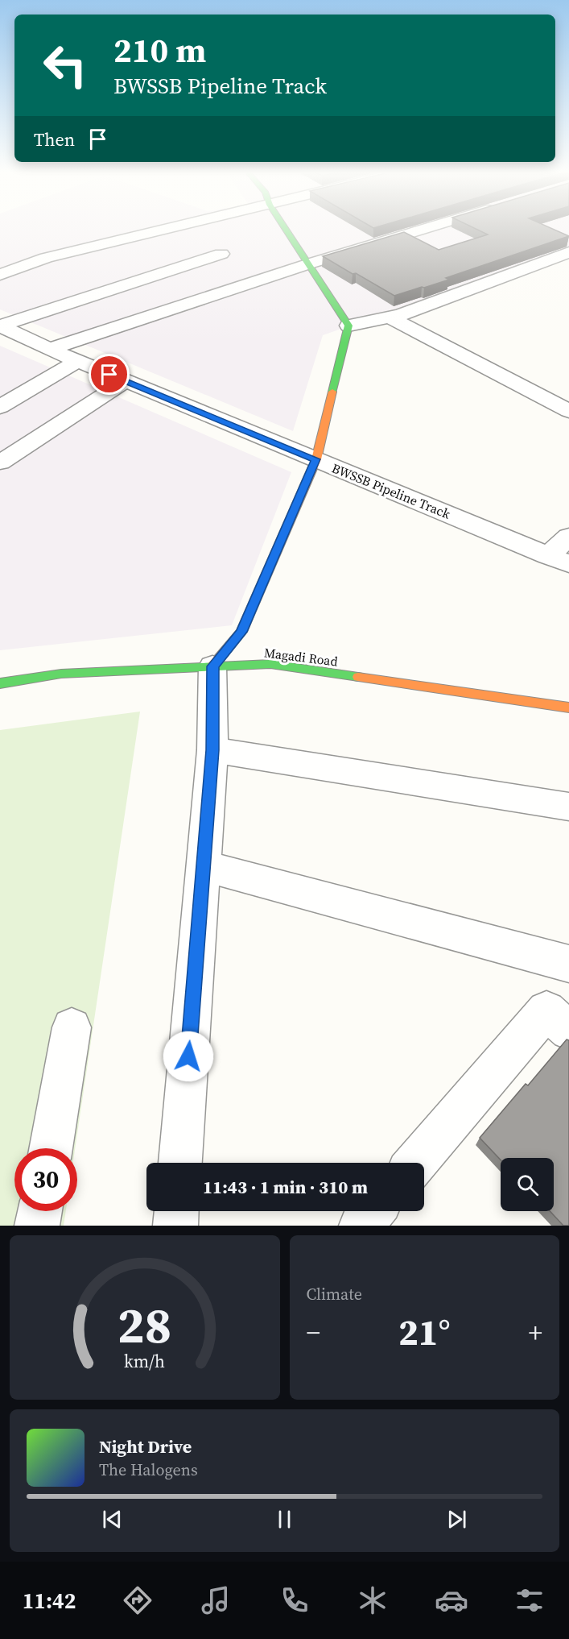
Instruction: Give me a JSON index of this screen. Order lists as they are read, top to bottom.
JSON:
{
  "streets": {
    "street": ["BWSSB Pipeline Track", "Magadi Road"]
  },
  "page": {
    "turn": ["210 m", "BWSSB Pipeline Track"],
    "then": "Then",
    "limit": "30",
    "trip": "11:43 · 1 min · 310 m",
    "tile": "Climate",
    "heat": ["−", "21°", "+"],
    "song": ["Night Drive", "The Halogens"],
    "tabs": "11:42",
    "gauge": ["28", "km/h"]
  }
}
